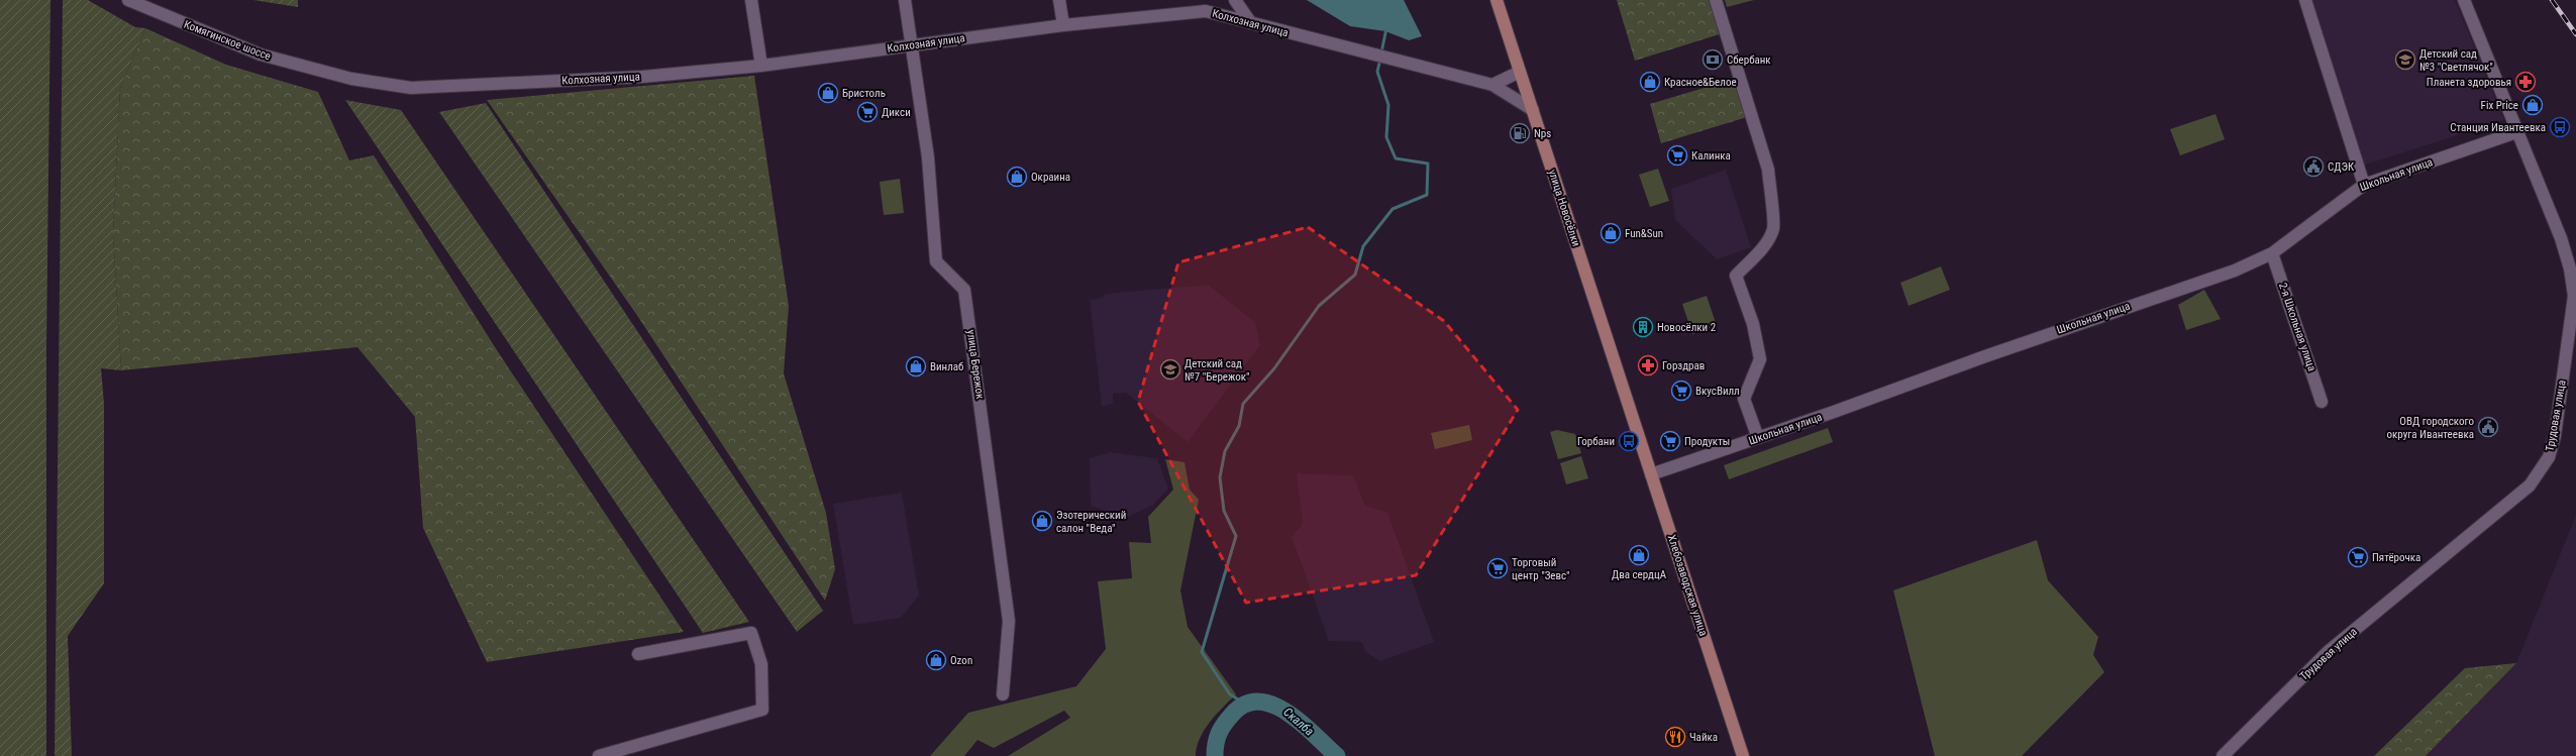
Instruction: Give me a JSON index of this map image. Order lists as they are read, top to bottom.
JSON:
{
  "streets": {
    "main road": ["улица Новосёлки", "Хлебозаводская улица"],
    "street": [
      "Колхозная улица",
      "Комягинское шоссе",
      "Школьная улица",
      "2-я Школьная улица",
      "улица Бережок",
      "Трудовая улица"
    ]
  },
  "crossings": [
    ["Колхозная улица", "Комягинское шоссе"],
    ["Колхозная улица", "улица Новосёлки"],
    ["Колхозная улица", "улица Бережок"],
    ["Школьная улица", "2-я Школьная улица"],
    ["Школьная улица", "Трудовая улица"],
    ["Школьная улица", "Хлебозаводская улица"],
    ["улица Новосёлки", "Хлебозаводская улица"]
  ],
  "water": ["Скалба"],
  "places": {
    "bank": ["Сбербанк"],
    "school or university": ["Детский сад №3 \"Светлячок\"", "Детский сад №7 \"Бережок\""],
    "shop": [
      "Красное&Белое",
      "Бристоль",
      "Fix Price",
      "Окраина",
      "Fun&Sun",
      "Винлаб",
      "Эзотерический салон \"Веда\"",
      "Два сердцА",
      "Ozon"
    ],
    "pharmacy": ["Планета здоровья", "Горздрав"],
    "supermarket": [
      "Дикси",
      "Калинка",
      "ВкусВилл",
      "Продукты",
      "Пятёрочка",
      "Торговый центр \"Зевс\""
    ],
    "bus stop": ["Станция Ивантеевка", "Горбани"],
    "fuel station": ["Nps"],
    "public building": ["СДЭК", "ОВД городского округа Ивантеевка"],
    "building": ["Новосёлки 2"],
    "restaurant": ["Чайка"]
  }
}
